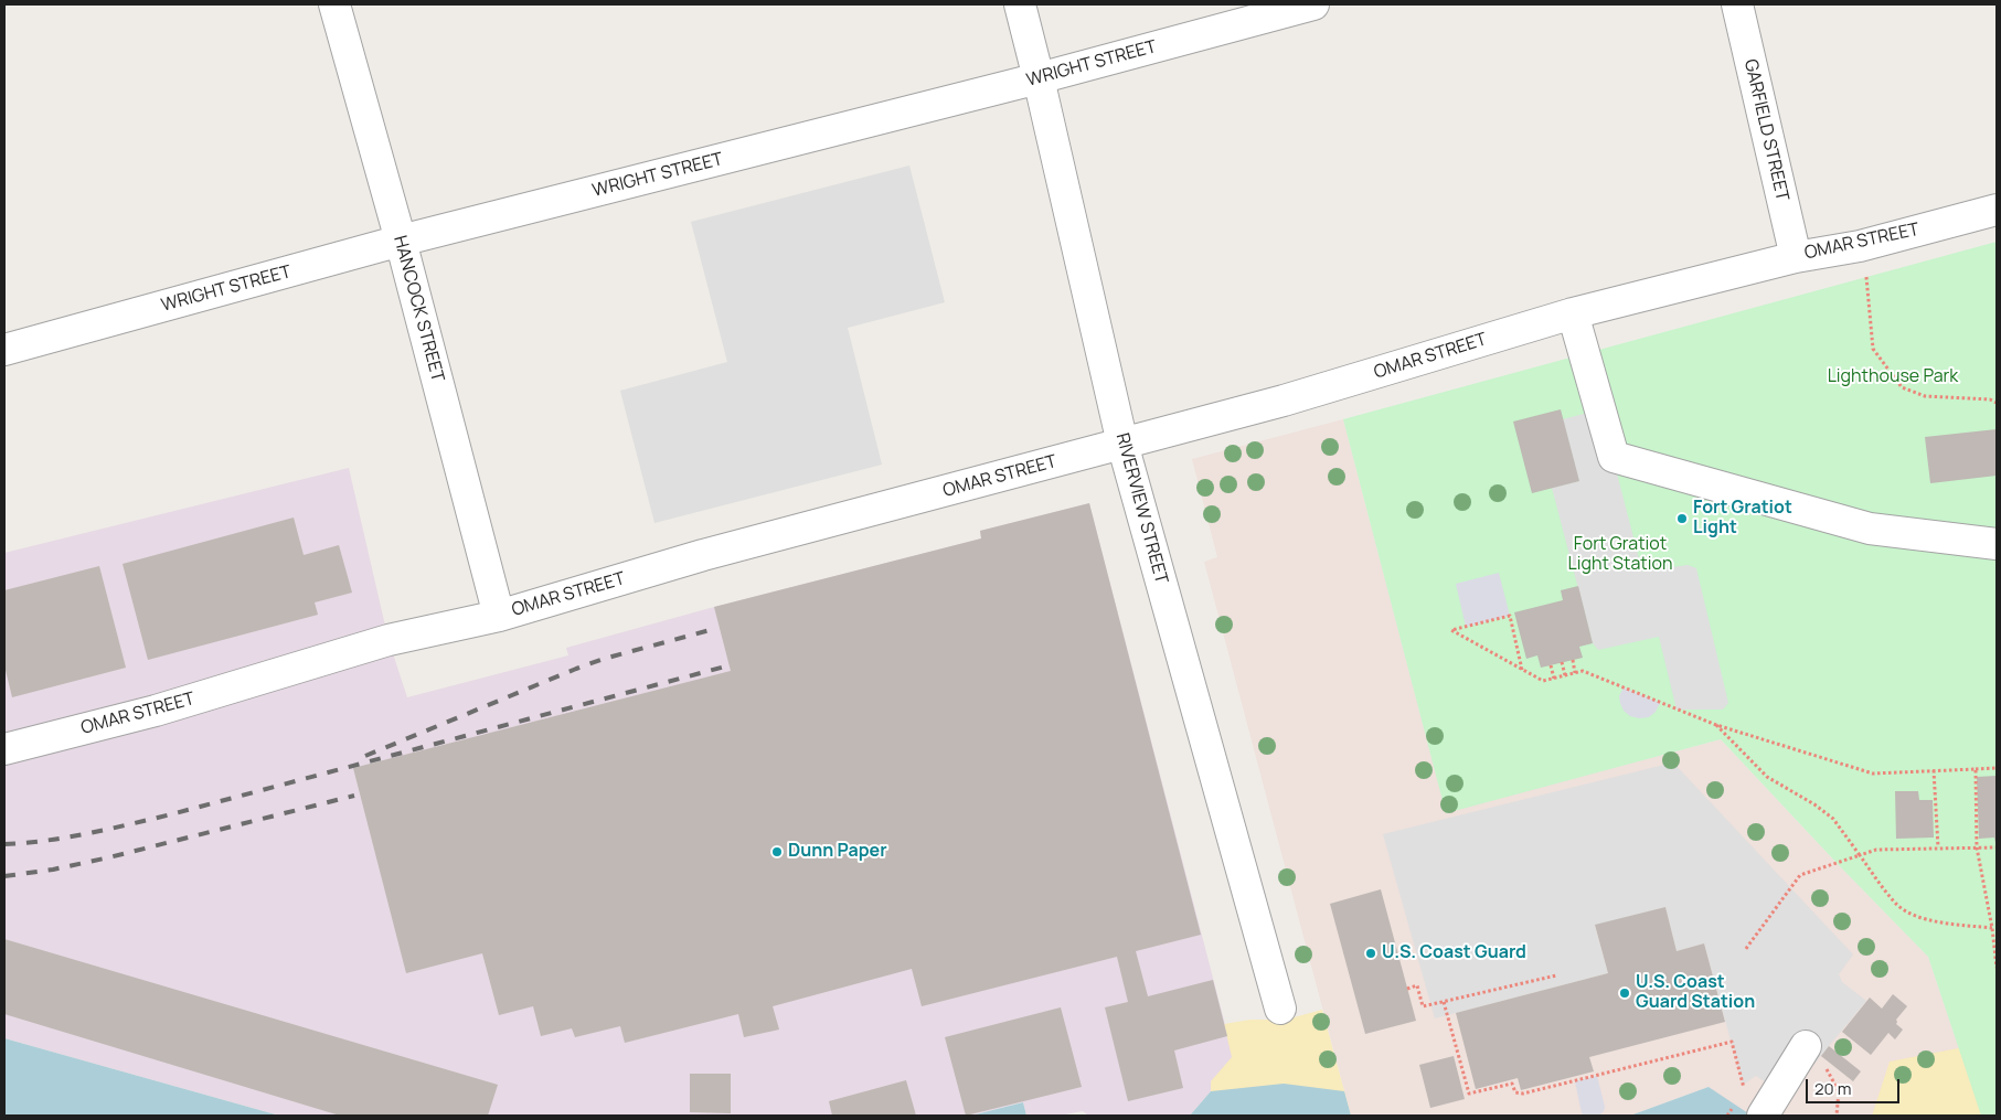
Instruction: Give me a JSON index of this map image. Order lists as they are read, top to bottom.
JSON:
{
  "streets": {
    "street": [
      "WRIGHT STREET",
      "GARFIELD STREET",
      "OMAR STREET",
      "HANCOCK STREET",
      "RIVERVIEW STREET"
    ]
  },
  "crossings": [
    ["WRIGHT STREET", "HANCOCK STREET"],
    ["WRIGHT STREET", "RIVERVIEW STREET"],
    ["GARFIELD STREET", "OMAR STREET"],
    ["OMAR STREET", "HANCOCK STREET"],
    ["OMAR STREET", "RIVERVIEW STREET"]
  ],
  "parks": ["Lighthouse Park", "Fort Gratiot Light Station"],
  "places": [
    "Fort Gratiot Light",
    "Dunn Paper",
    "U.S. Coast Guard",
    "U.S. Coast Guard Station"
  ],
  "scale_bar": "20 m"
}
